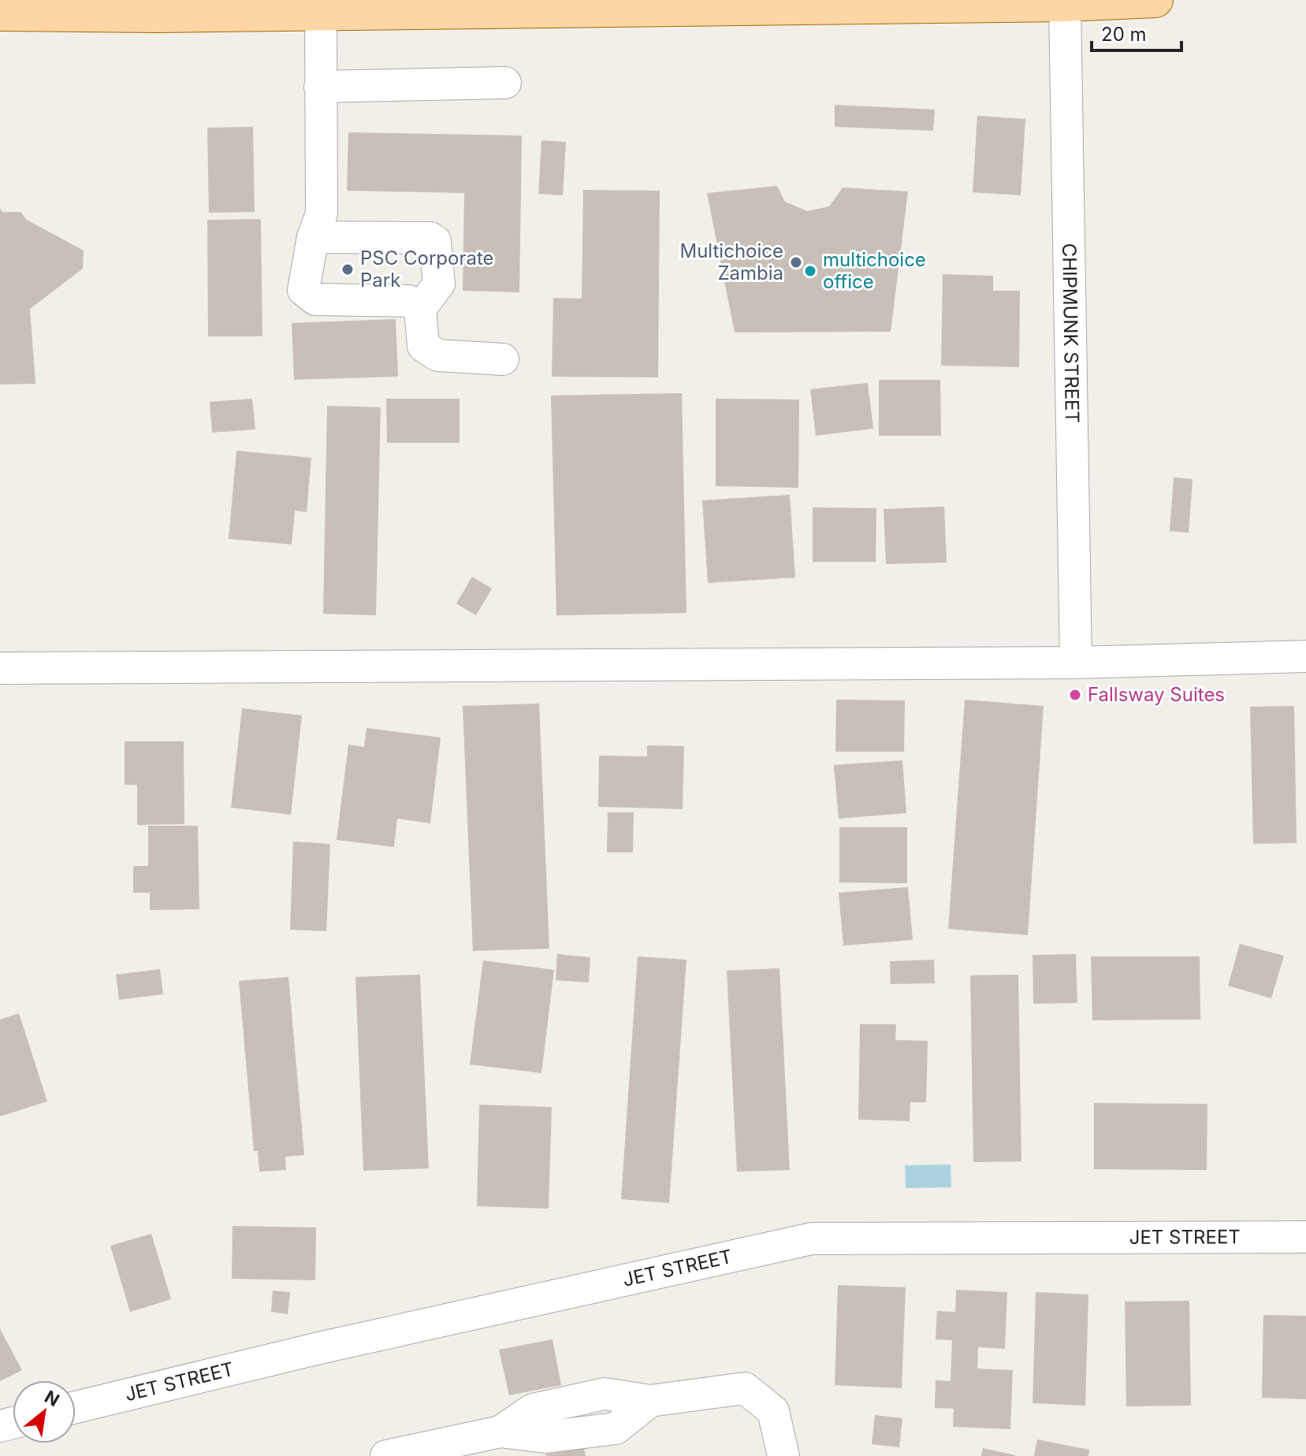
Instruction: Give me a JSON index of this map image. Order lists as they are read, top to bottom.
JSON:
{
  "streets": {
    "street": ["CHIPMUNK STREET", "JET STREET"]
  },
  "places": [
    "Multichoice Zambia",
    "PSC Corporate Park",
    "multichoice office",
    "Fallsway Suites"
  ],
  "scale_bar": "20 m",
  "north": "top right"
}
